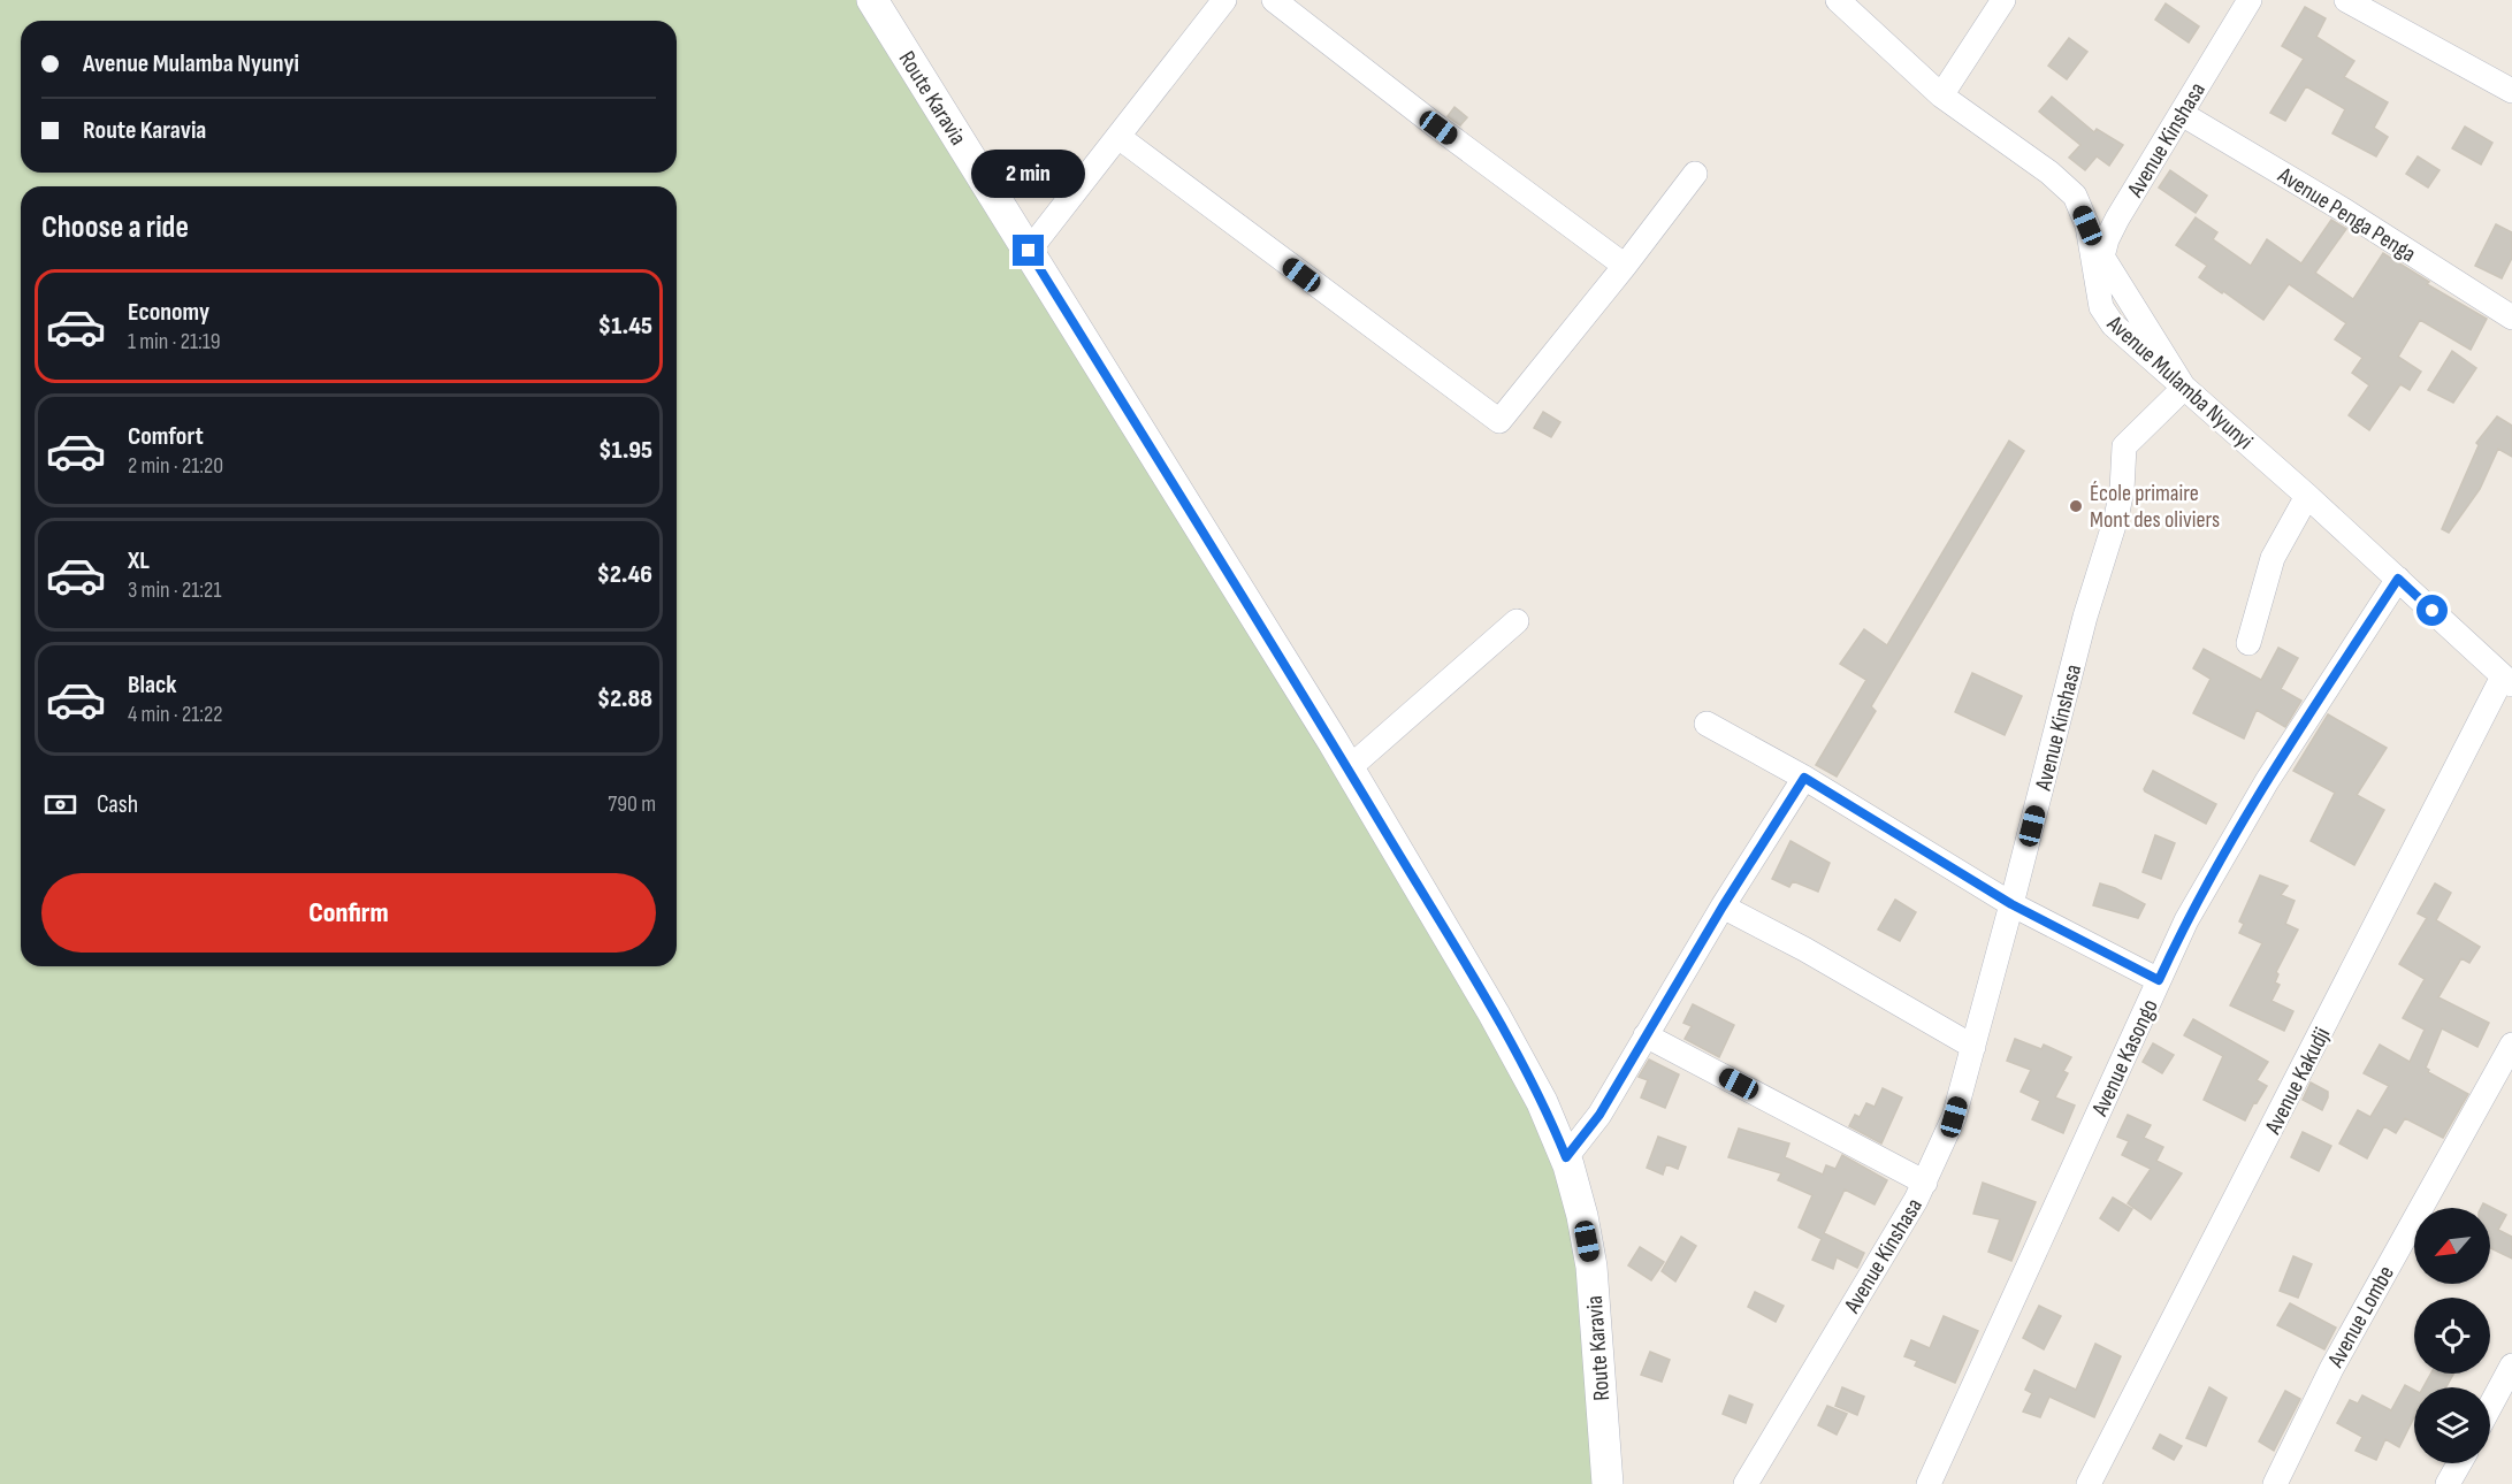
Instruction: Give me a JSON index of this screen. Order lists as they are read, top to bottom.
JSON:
{
  "streets": {
    "street": [
      "Route Karavia",
      "Avenue Kinshasa",
      "Avenue Penga Penga",
      "Avenue Mulamba Nyunyi",
      "Avenue Kasongo",
      "Avenue Kakudji",
      "Avenue Lombe"
    ]
  },
  "crossings": [
    ["Avenue Kinshasa", "Avenue Penga Penga"],
    ["Avenue Kinshasa", "Avenue Mulamba Nyunyi"],
    ["Avenue Mulamba Nyunyi", "Avenue Kasongo"],
    ["Avenue Mulamba Nyunyi", "Avenue Kakudji"]
  ],
  "places": ["École primaire Mont des oliviers"],
  "north": "bottom left",
  "page": {
    "banner": ["Avenue Mulamba Nyunyi", "Route Karavia"],
    "bubble": "2 min",
    "heading": "Choose a ride",
    "list": [
      {
        "name": "Economy",
        "note": "1 min · 21:19",
        "value": "$1.45"
      },
      {
        "name": "Comfort",
        "note": "2 min · 21:20",
        "value": "$1.95"
      },
      {
        "name": "XL",
        "note": "3 min · 21:21",
        "value": "$2.46"
      },
      {
        "name": "Black",
        "note": "4 min · 21:22",
        "value": "$2.88"
      }
    ],
    "pay": ["Cash", "790 m"],
    "buttons": "Confirm"
  }
}
